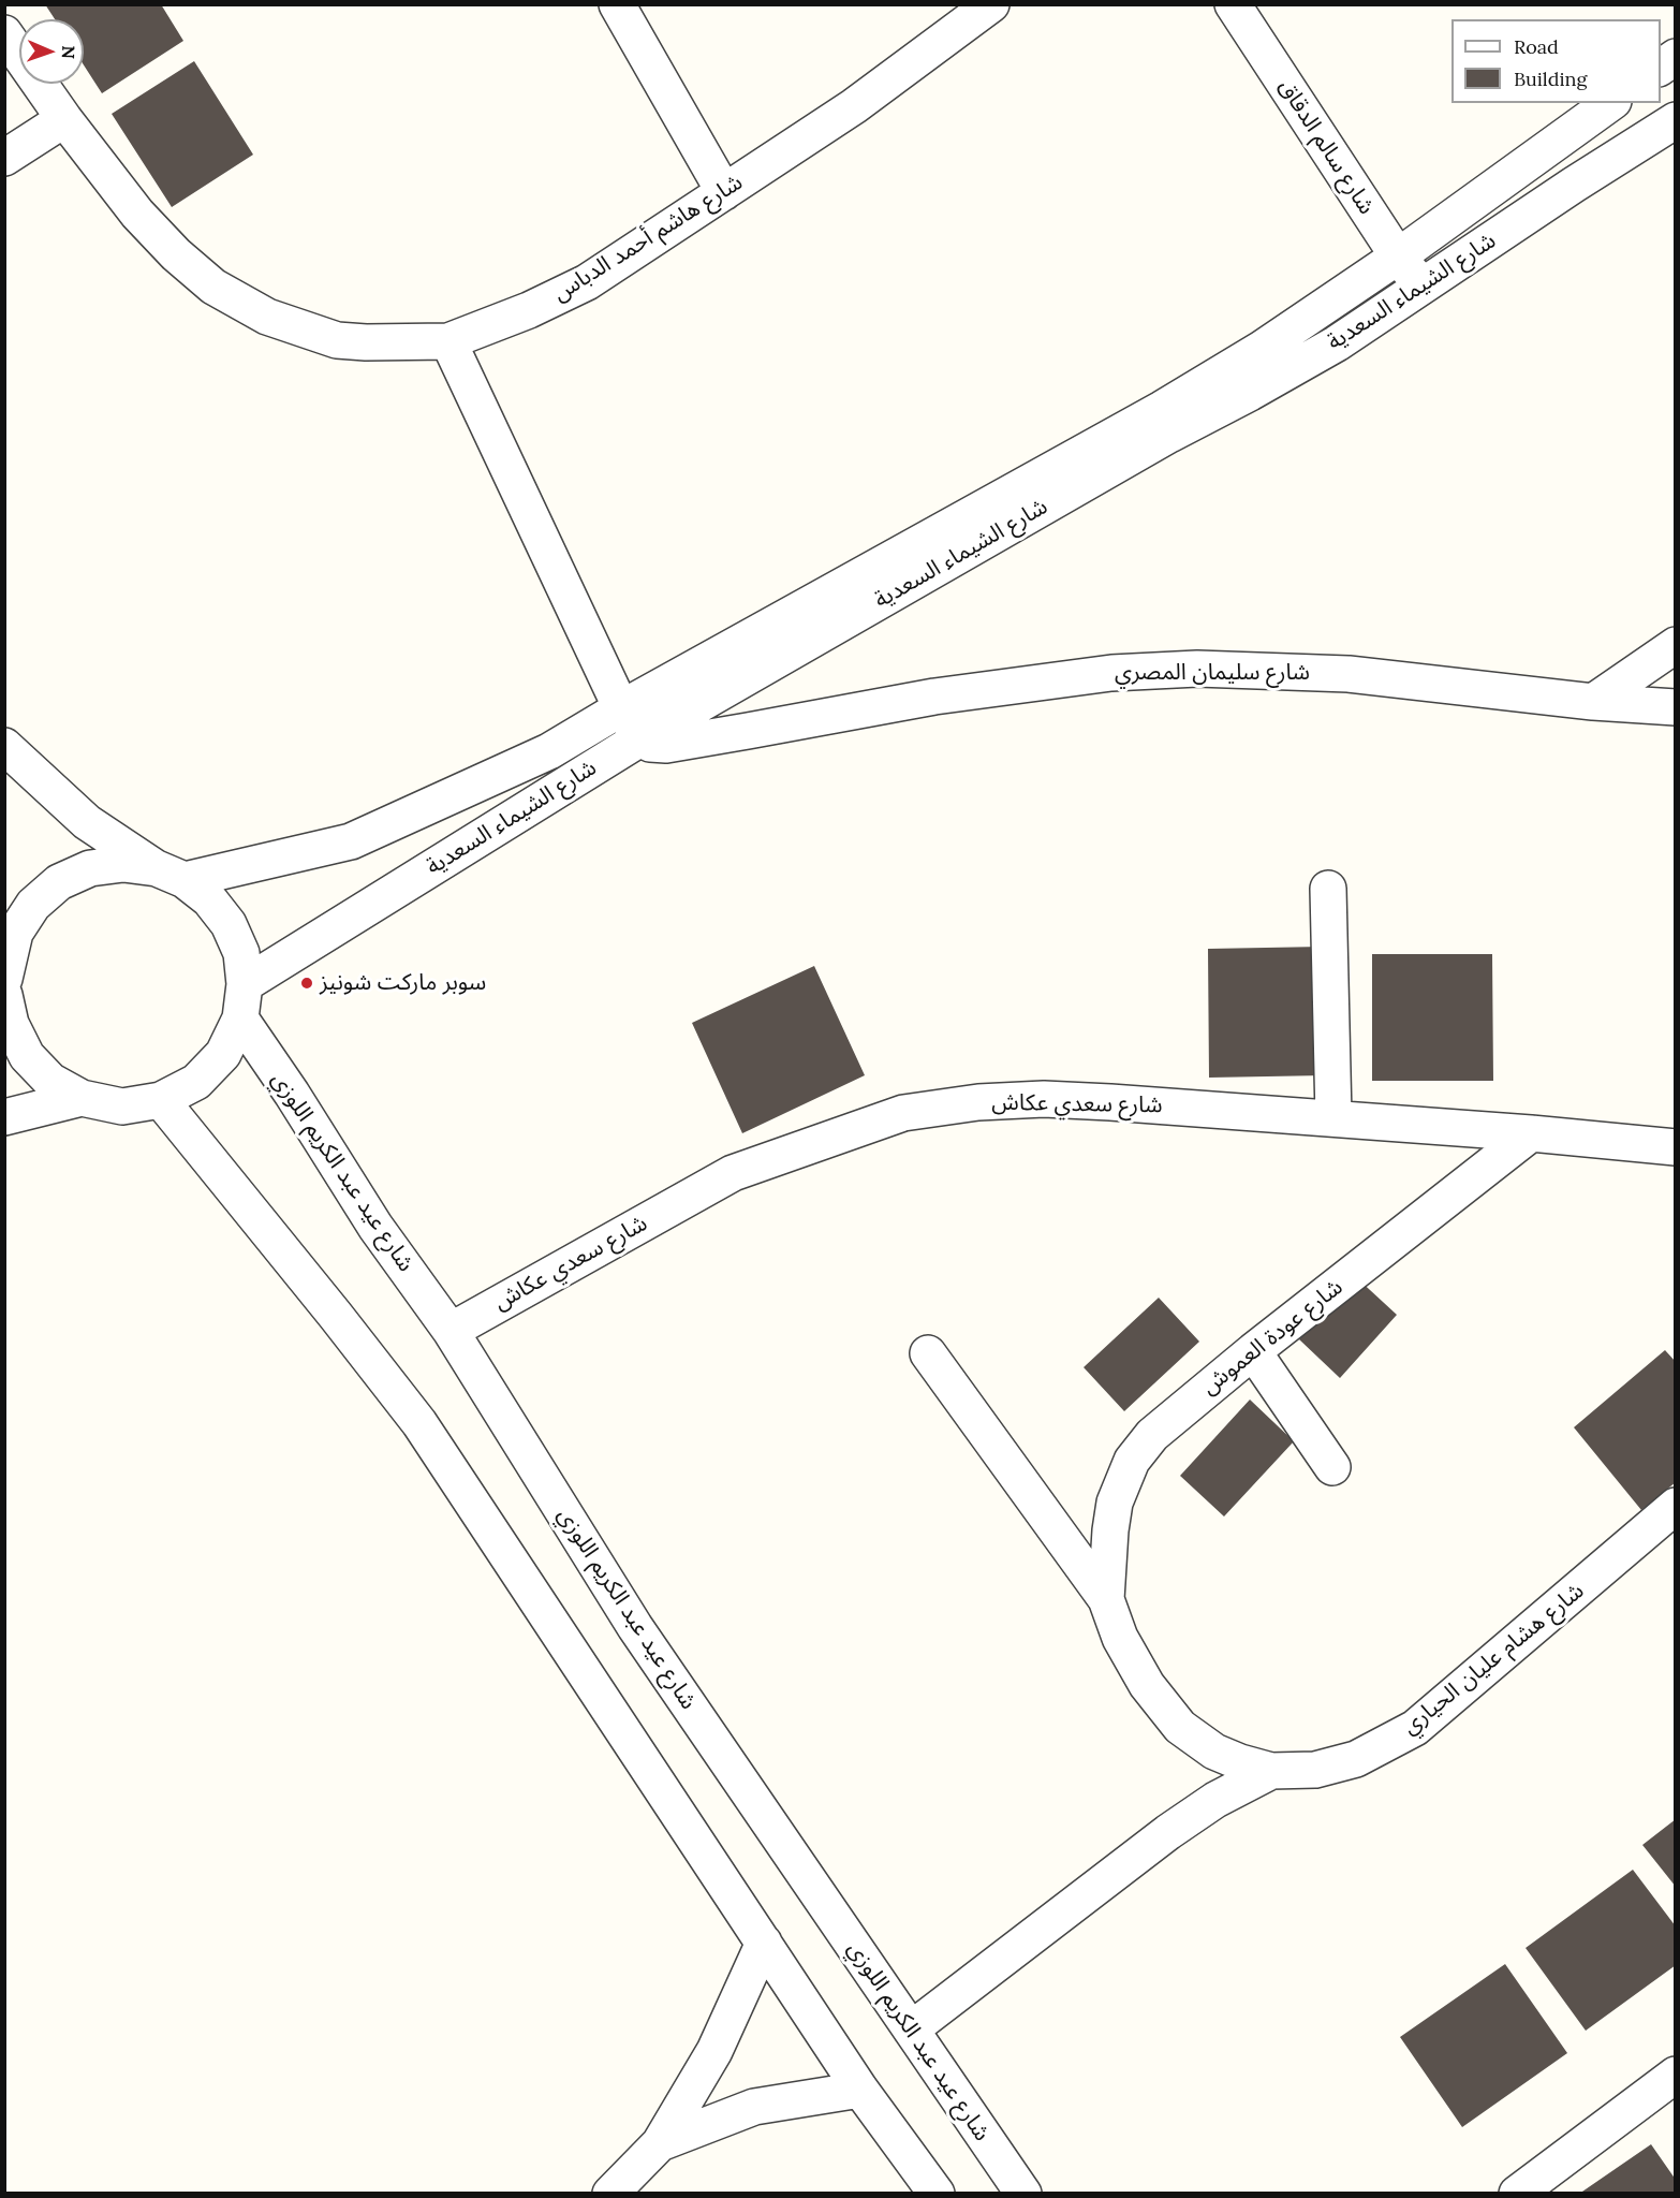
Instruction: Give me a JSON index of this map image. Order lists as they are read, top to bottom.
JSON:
{
  "streets": {
    "street": [
      "شارع سالم الدقاق",
      "شارع هاشم أحمد الدباس",
      "شارع الشيماء السعدية",
      "شارع سليمان المصري",
      "شارع سعدي عكاش",
      "شارع عيد عبد الكريم اللوزي",
      "شارع عودة العموش",
      "شارع هشام عليان الحياري"
    ]
  },
  "crossings": [
    ["شارع سالم الدقاق", "شارع الشيماء السعدية"],
    ["شارع الشيماء السعدية", "شارع سليمان المصري"],
    ["شارع سعدي عكاش", "شارع عيد عبد الكريم اللوزي"],
    ["شارع سعدي عكاش", "شارع عودة العموش"],
    ["شارع عودة العموش", "شارع هشام عليان الحياري"]
  ],
  "places": ["سوبر ماركت شونيز"],
  "legend": ["Road", "Building"],
  "north": "right"
}
